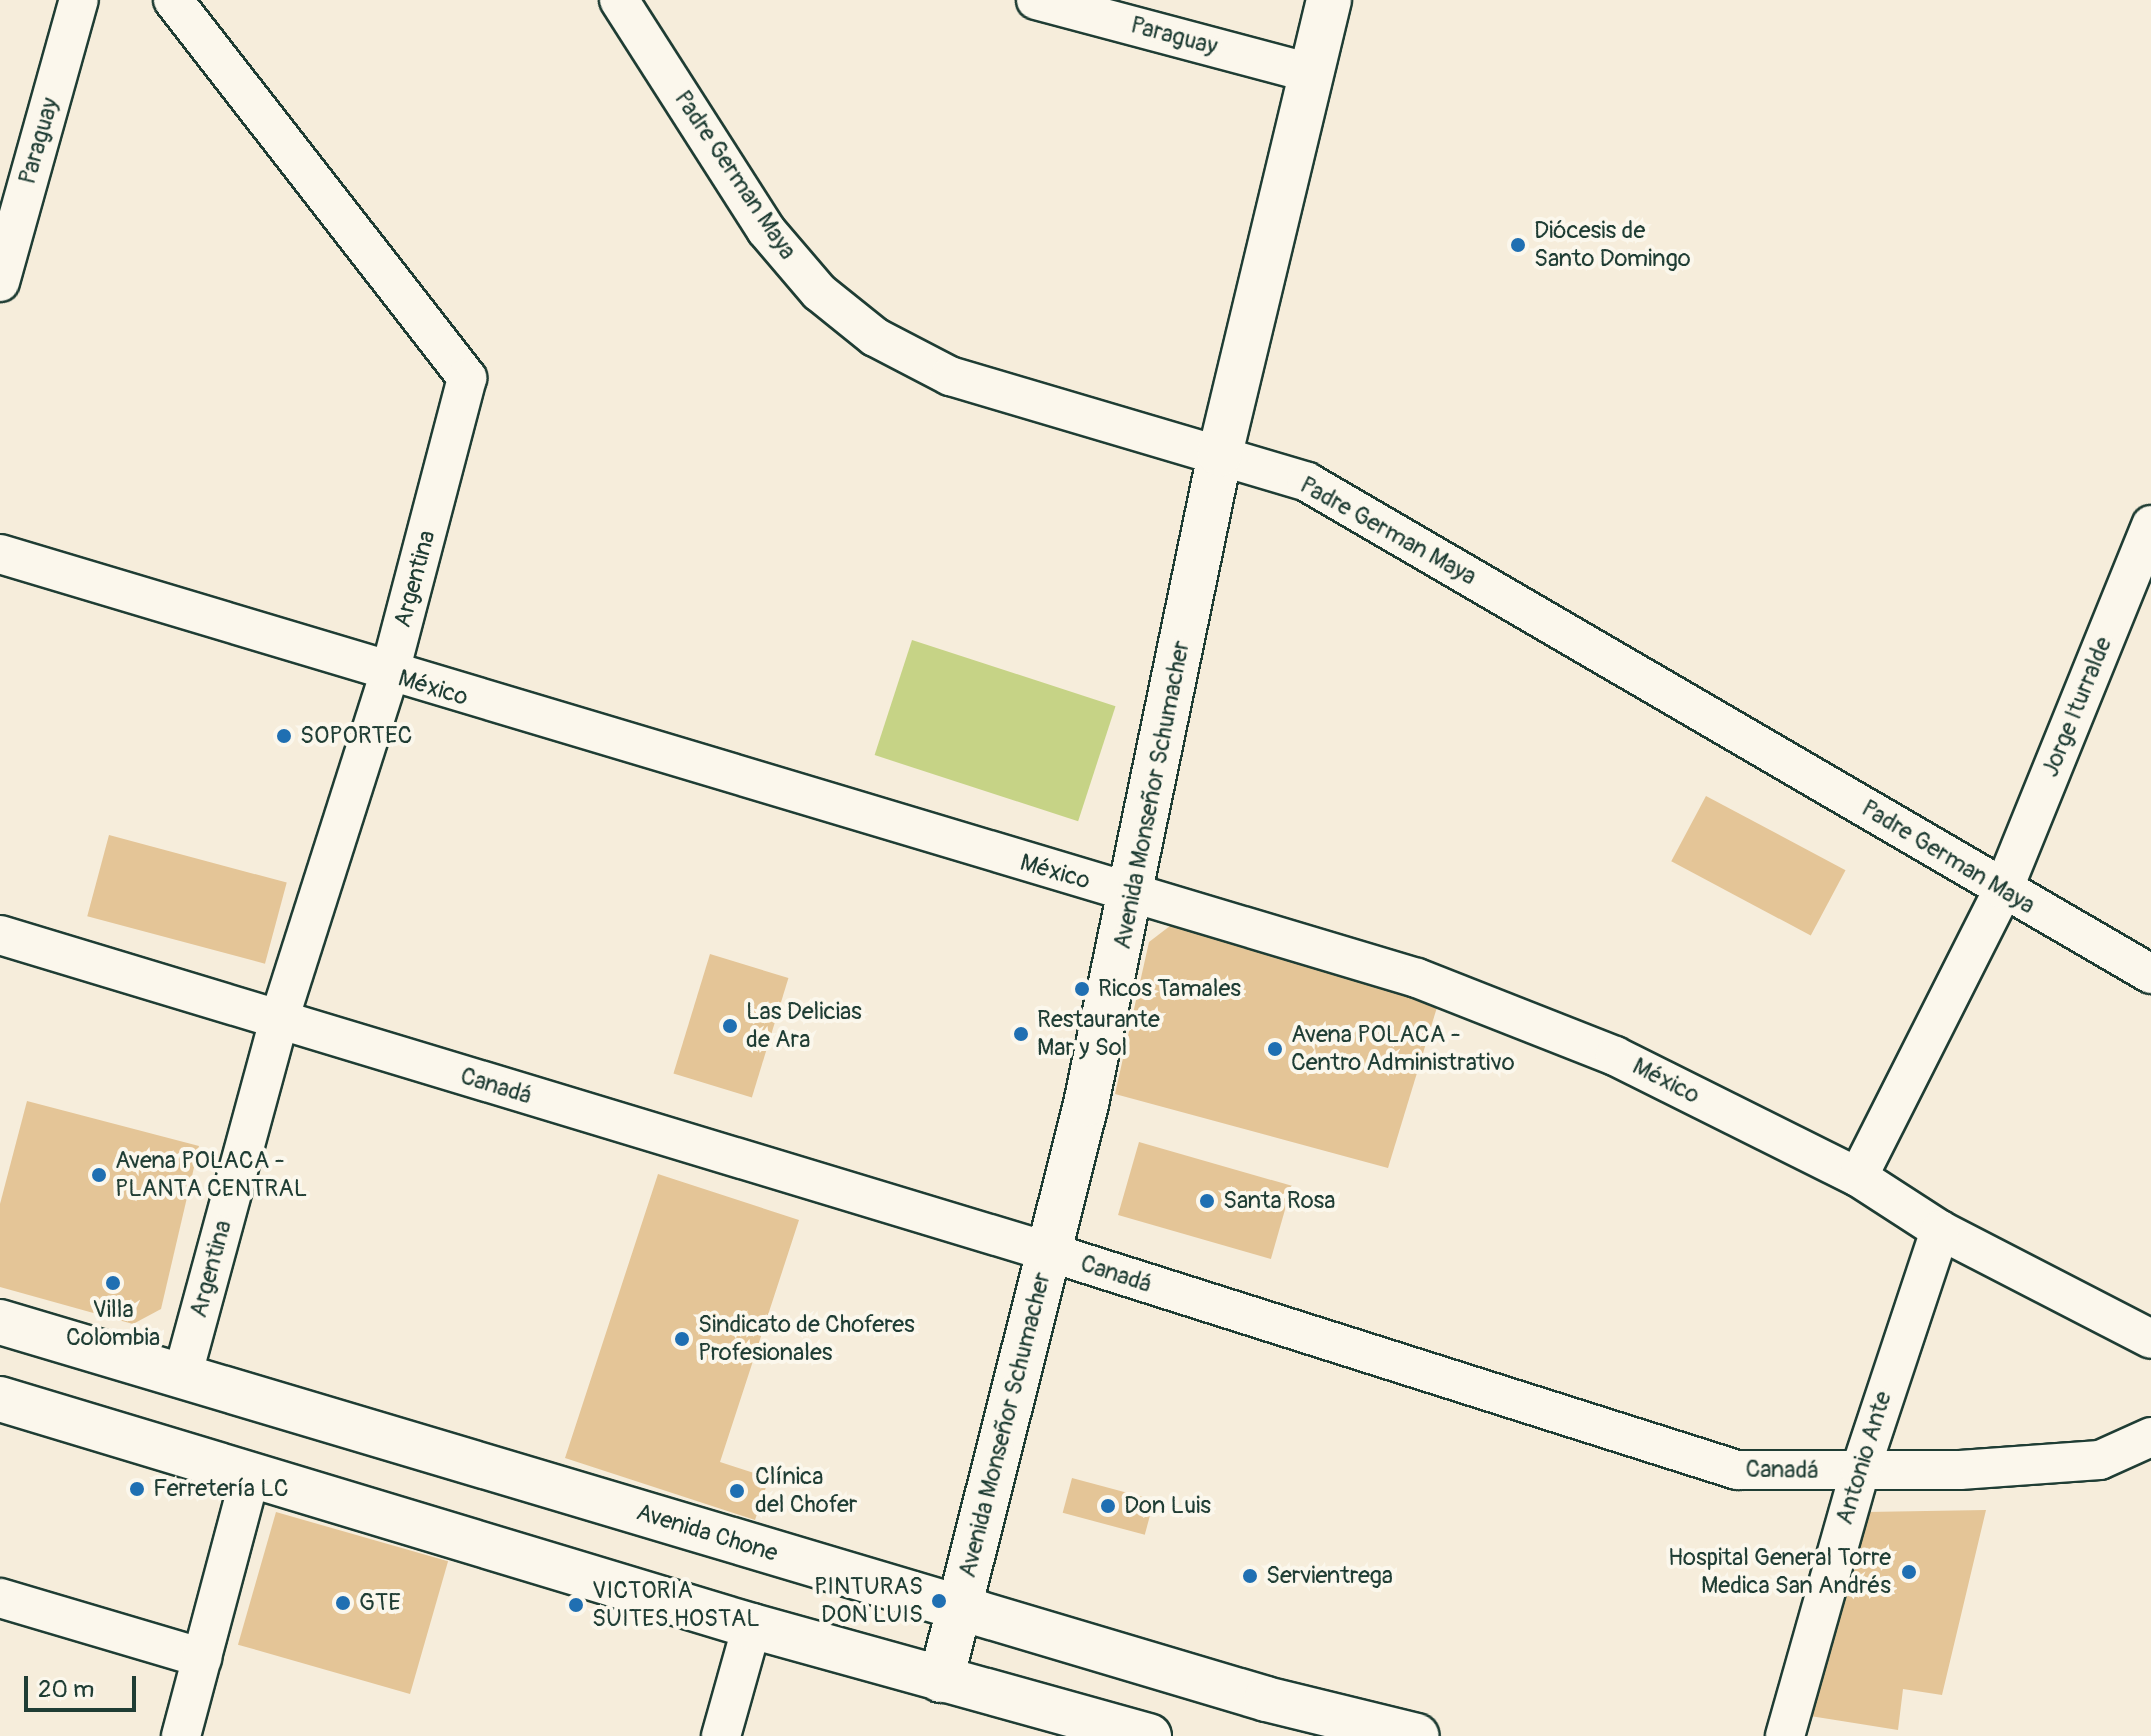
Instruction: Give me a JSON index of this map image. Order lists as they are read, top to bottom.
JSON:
{
  "streets": {
    "main road": ["Avenida Monseñor Schumacher", "Avenida Chone"],
    "street": [
      "Paraguay",
      "Padre German Maya",
      "Argentina",
      "México",
      "Jorge Iturralde",
      "Canadá",
      "Antonio Ante"
    ]
  },
  "crossings": [
    ["Paraguay", "Avenida Monseñor Schumacher"],
    ["Padre German Maya", "Jorge Iturralde"],
    ["Padre German Maya", "Avenida Monseñor Schumacher"],
    ["Argentina", "México"],
    ["Argentina", "Canadá"],
    ["Argentina", "Avenida Chone"],
    ["México", "Avenida Monseñor Schumacher"],
    ["México", "Antonio Ante"],
    ["Avenida Monseñor Schumacher", "Canadá"],
    ["Avenida Monseñor Schumacher", "Avenida Chone"],
    ["Canadá", "Antonio Ante"]
  ],
  "places": [
    "Diócesis de Santo Domingo",
    "SOPORTEC",
    "Ricos Tamales",
    "Las Delicias de Ara",
    "Restaurante Mar y Sol",
    "Avena POLACA - Centro Administrativo",
    "Avena POLACA - PLANTA CENTRAL",
    "Santa Rosa",
    "Villa Colombia",
    "Sindicato de Choferes Profesionales",
    "Ferretería LC",
    "Clínica del Chofer",
    "Don Luis",
    "Hospital General Torre Medica San Andrés",
    "Servientrega",
    "PINTURAS DON LUIS",
    "GTE",
    "VICTORIA SUITES HOSTAL"
  ],
  "scale_bar": "20 m"
}
